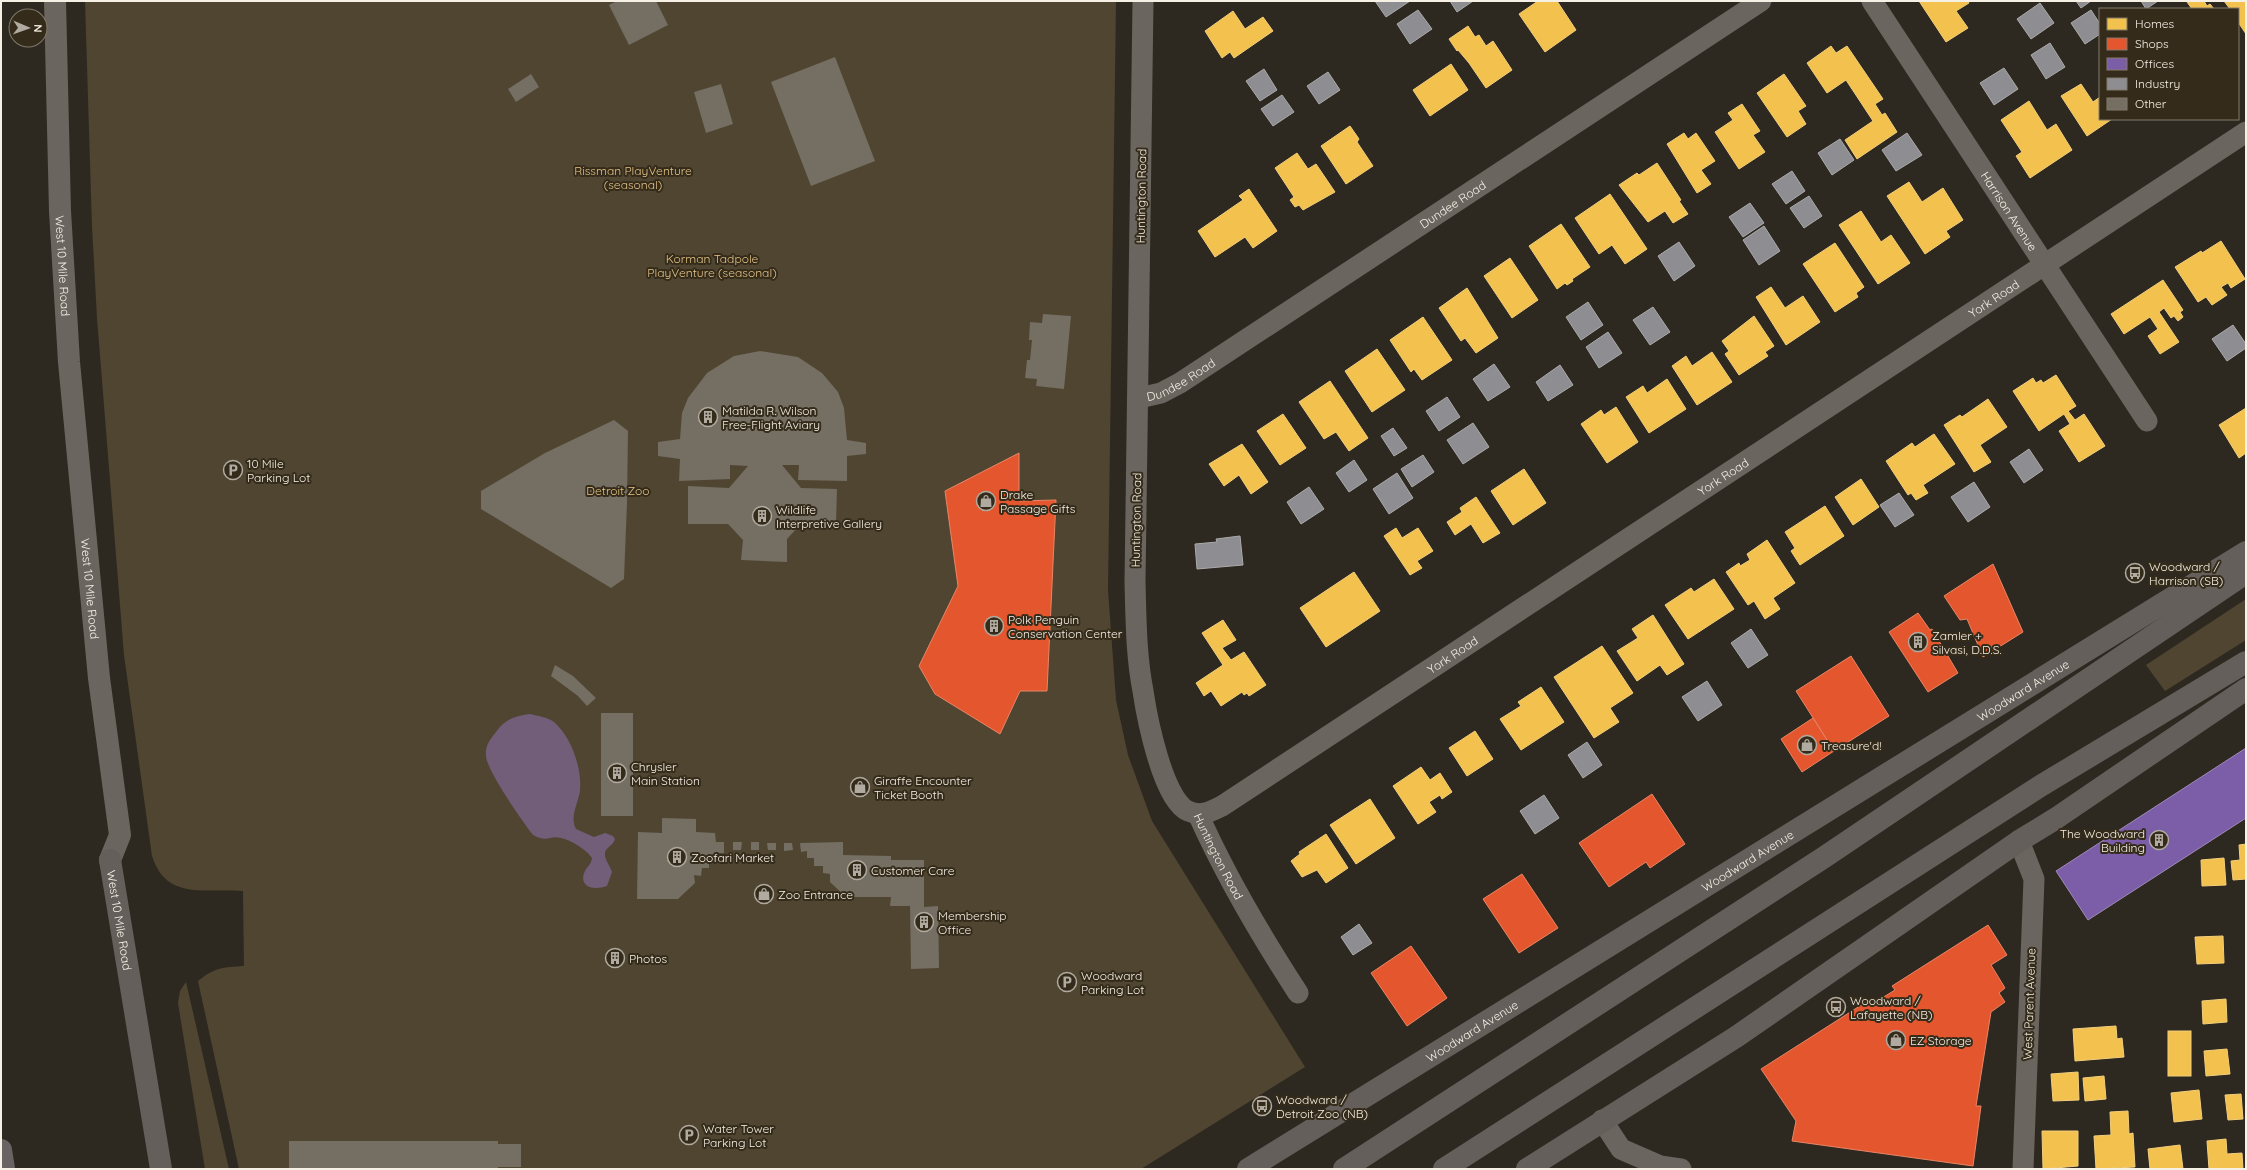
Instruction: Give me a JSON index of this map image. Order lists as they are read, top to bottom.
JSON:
{
  "streets": {
    "main road": ["West 10 Mile Road", "Woodward Avenue"],
    "street": [
      "Huntington Road",
      "Dundee Road",
      "Harrison Avenue",
      "York Road",
      "West Parent Avenue"
    ]
  },
  "crossings": [
    ["Huntington Road", "Dundee Road"],
    ["Huntington Road", "York Road"],
    ["Harrison Avenue", "York Road"]
  ],
  "parks": ["Rissman PlayVenture (seasonal)", "Korman Tadpole PlayVenture (seasonal)", "Detroit Zoo"],
  "places": {
    "building": [
      "Matilda R. Wilson Free-Flight Aviary",
      "Wildlife Interpretive Gallery",
      "Polk Penguin Conservation Center",
      "Zamler + Silvasi, D.D.S.",
      "Chrysler Main Station",
      "The Woodward Building",
      "Zoofari Market",
      "Customer Care",
      "Membership Office",
      "Photos"
    ],
    "parking": ["10 Mile Parking Lot", "Woodward Parking Lot", "Water Tower Parking Lot"],
    "shop": [
      "Drake Passage Gifts",
      "Treasure'd!",
      "Giraffe Encounter Ticket Booth",
      "Zoo Entrance",
      "EZ Storage"
    ],
    "bus stop": ["Woodward / Harrison (SB)", "Woodward / Lafayette (NB)", "Woodward / Detroit Zoo (NB)"]
  },
  "legend": [
    "Homes",
    "Shops",
    "Offices",
    "Industry",
    "Other"
  ],
  "north": "right"
}
